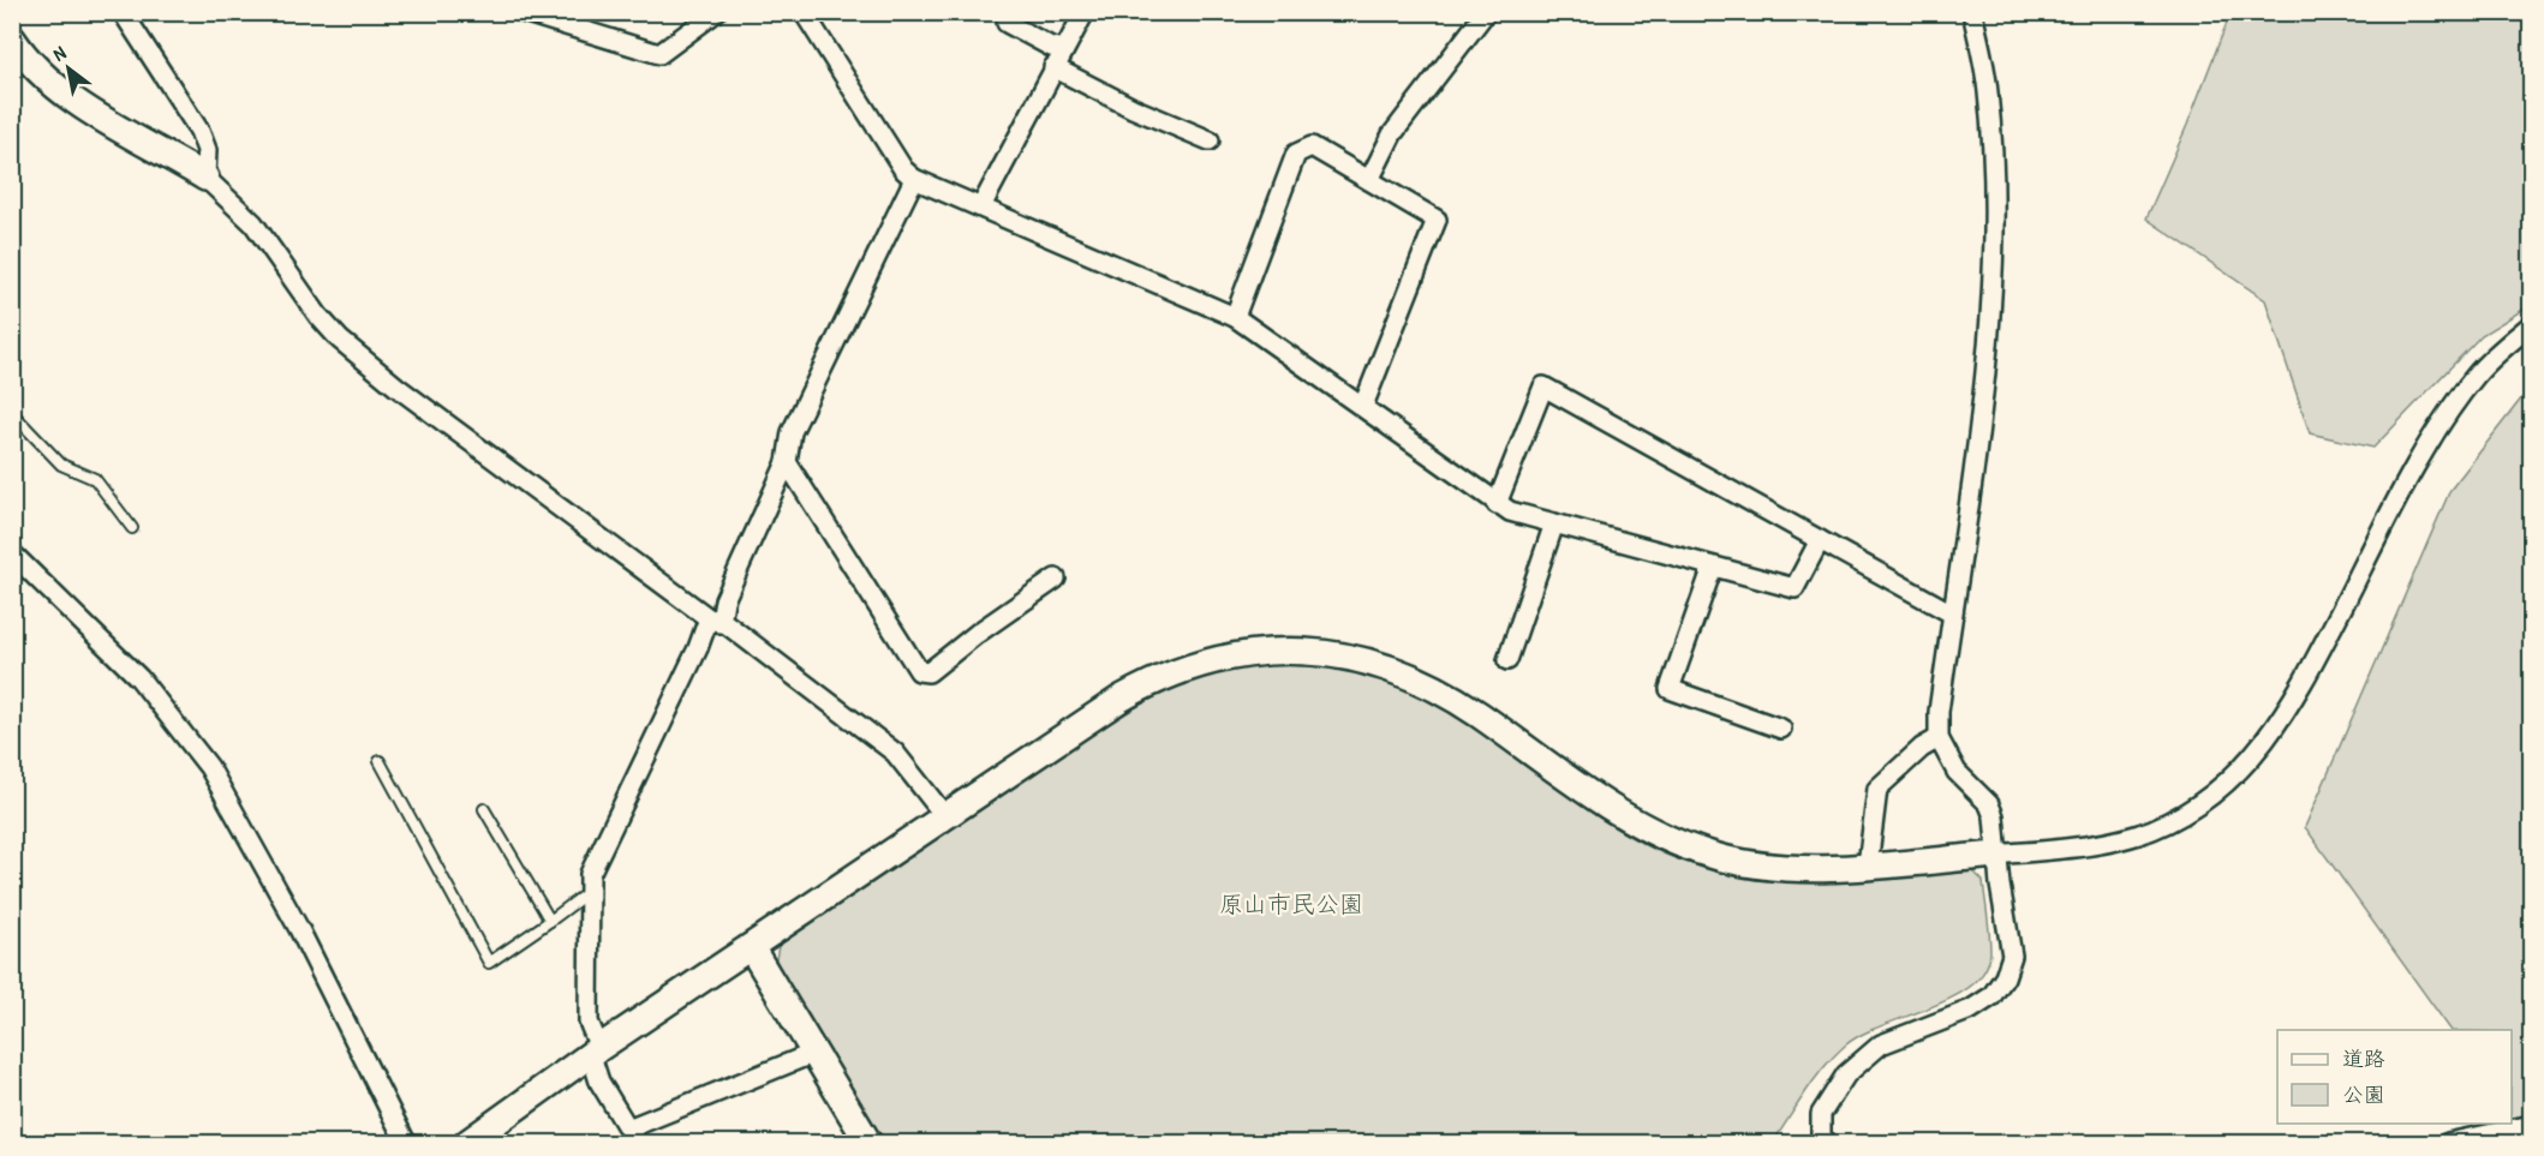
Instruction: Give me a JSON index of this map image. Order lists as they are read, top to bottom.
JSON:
{
  "parks": ["原山市民公園"],
  "legend": ["道路", "公園"],
  "north": "top left"
}
